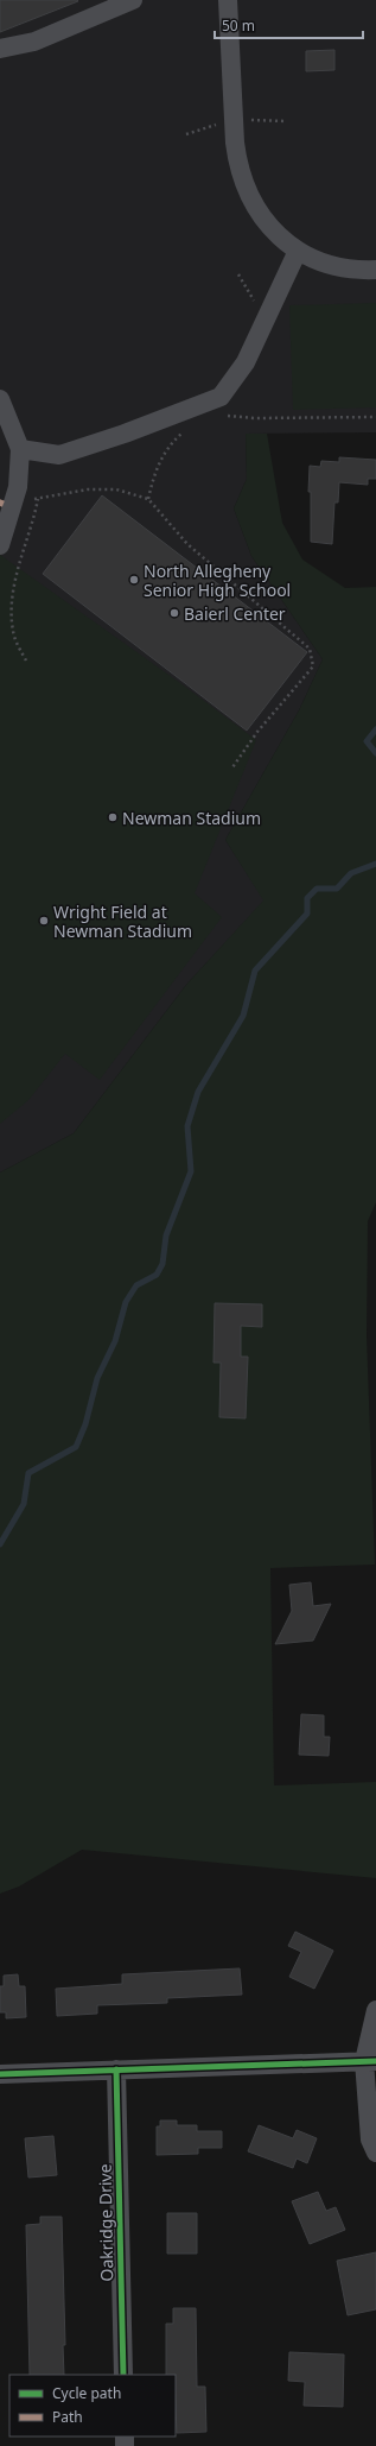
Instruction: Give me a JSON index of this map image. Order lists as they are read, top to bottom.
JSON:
{
  "streets": {
    "street": ["Oakridge Drive"]
  },
  "places": [
    "North Allegheny Senior High School",
    "Baierl Center",
    "Newman Stadium",
    "Wright Field at Newman Stadium"
  ],
  "legend": ["Cycle path", "Path"],
  "scale_bar": "50 m"
}
